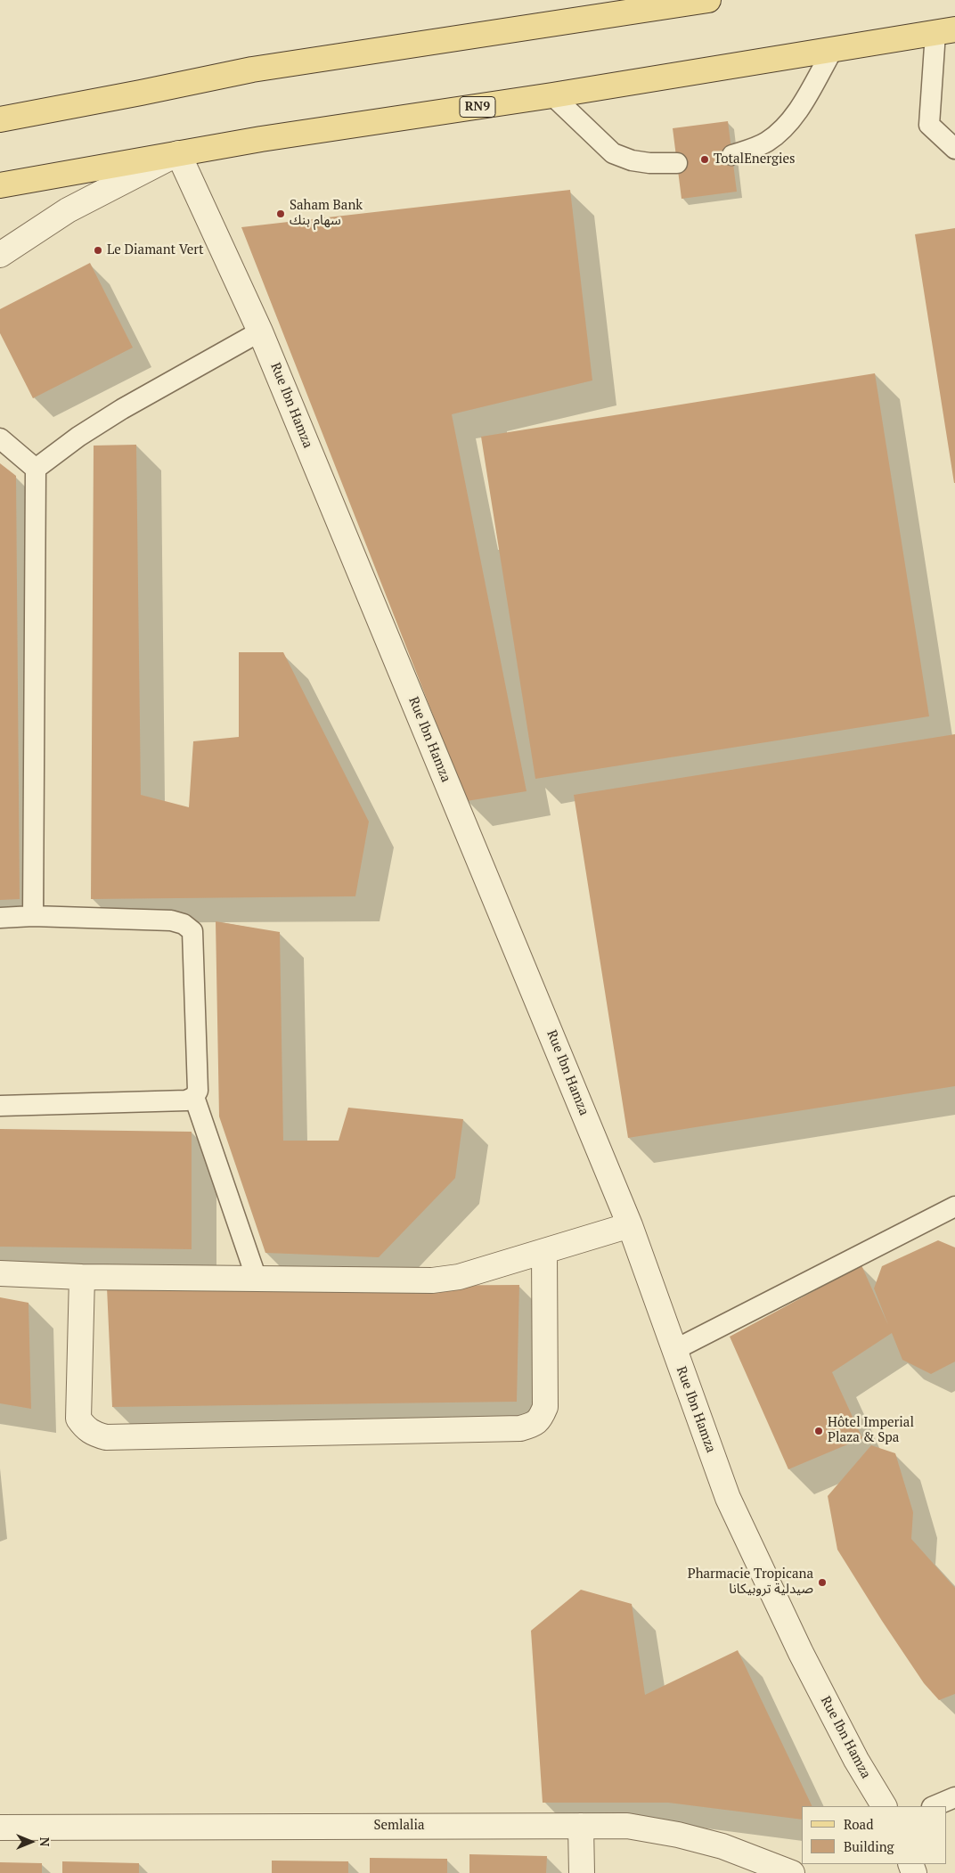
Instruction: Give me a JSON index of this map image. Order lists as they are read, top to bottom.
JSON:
{
  "streets": {
    "main road": ["RN9"],
    "street": ["Rue Ibn Hamza", "Semlalia"]
  },
  "crossings": [
    ["RN9", "Rue Ibn Hamza"]
  ],
  "places": [
    "TotalEnergies",
    "Saham Bank سهام بنك",
    "Le Diamant Vert",
    "Hôtel Imperial Plaza & Spa",
    "Pharmacie Tropicana صيدلية تروبيكانا"
  ],
  "legend": ["Road", "Building"],
  "north": "right"
}
